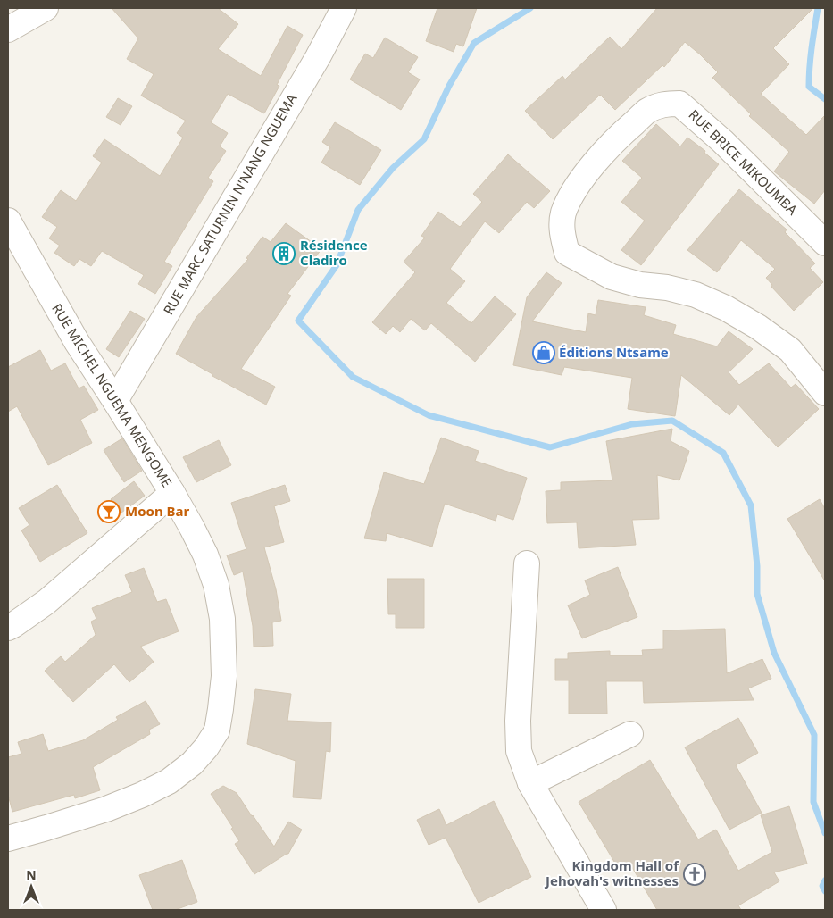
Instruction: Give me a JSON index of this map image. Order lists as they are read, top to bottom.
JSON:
{
  "streets": {
    "street": ["RUE BRICE MIKOUMBA", "RUE MARC SATURNIN N'NANG NGUEMA", "RUE MICHEL NGUEMA MENGOME"]
  },
  "crossings": [
    ["RUE MARC SATURNIN N'NANG NGUEMA", "RUE MICHEL NGUEMA MENGOME"]
  ],
  "places": {
    "building": ["Résidence Cladiro"],
    "shop": ["Éditions Ntsame"],
    "bar": ["Moon Bar"],
    "church": ["Kingdom Hall of Jehovah's witnesses"]
  },
  "north": "top"
}
